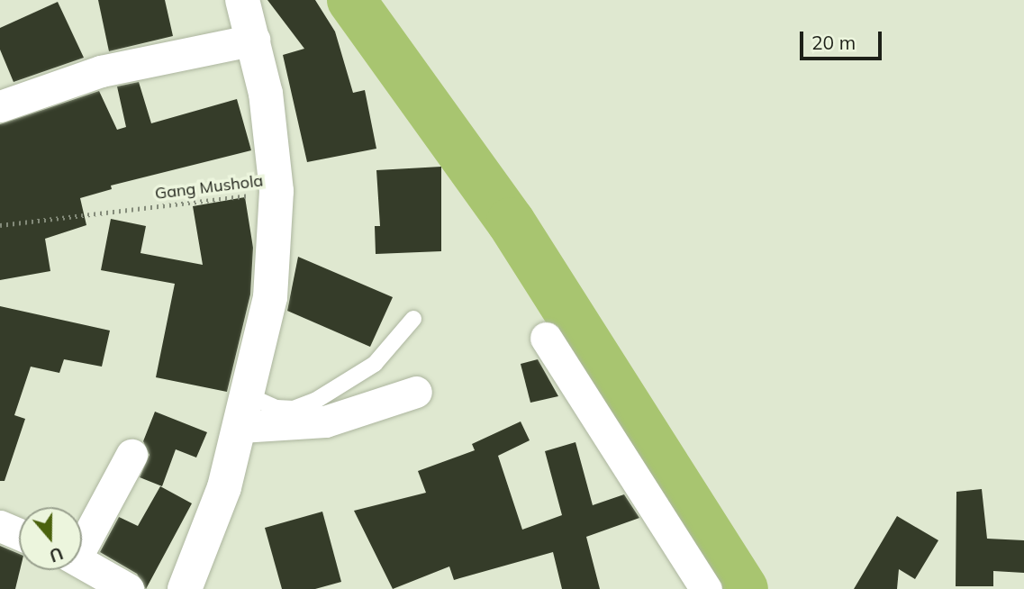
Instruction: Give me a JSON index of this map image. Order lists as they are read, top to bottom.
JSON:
{
  "streets": {
    "path": ["Gang Mushola"]
  },
  "scale_bar": "20 m",
  "north": "bottom"
}
